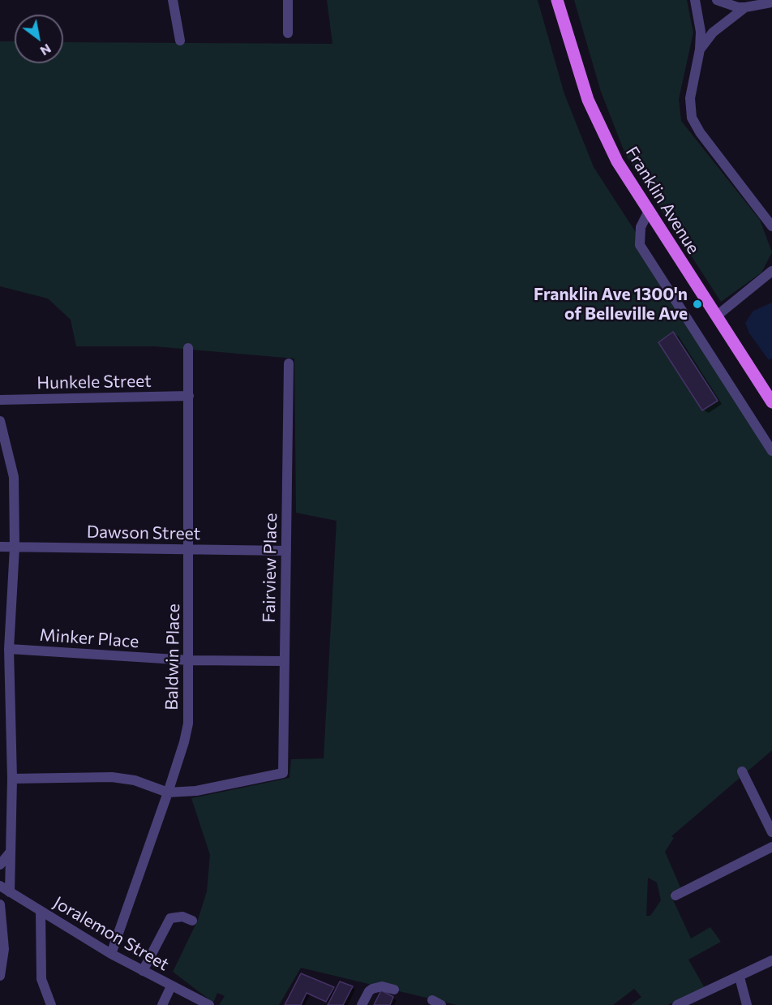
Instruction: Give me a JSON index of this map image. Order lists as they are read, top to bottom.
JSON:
{
  "streets": {
    "main road": ["Franklin Avenue"],
    "street": [
      "Hunkele Street",
      "Dawson Street",
      "Fairview Place",
      "Minker Place",
      "Baldwin Place",
      "Joralemon Street"
    ]
  },
  "crossings": [
    ["Hunkele Street", "Baldwin Place"],
    ["Dawson Street", "Fairview Place"],
    ["Dawson Street", "Baldwin Place"],
    ["Fairview Place", "Minker Place"],
    ["Fairview Place", "Baldwin Place"],
    ["Minker Place", "Baldwin Place"],
    ["Baldwin Place", "Joralemon Street"]
  ],
  "places": ["Franklin Ave 1300'n of Belleville Ave"],
  "north": "bottom right"
}
